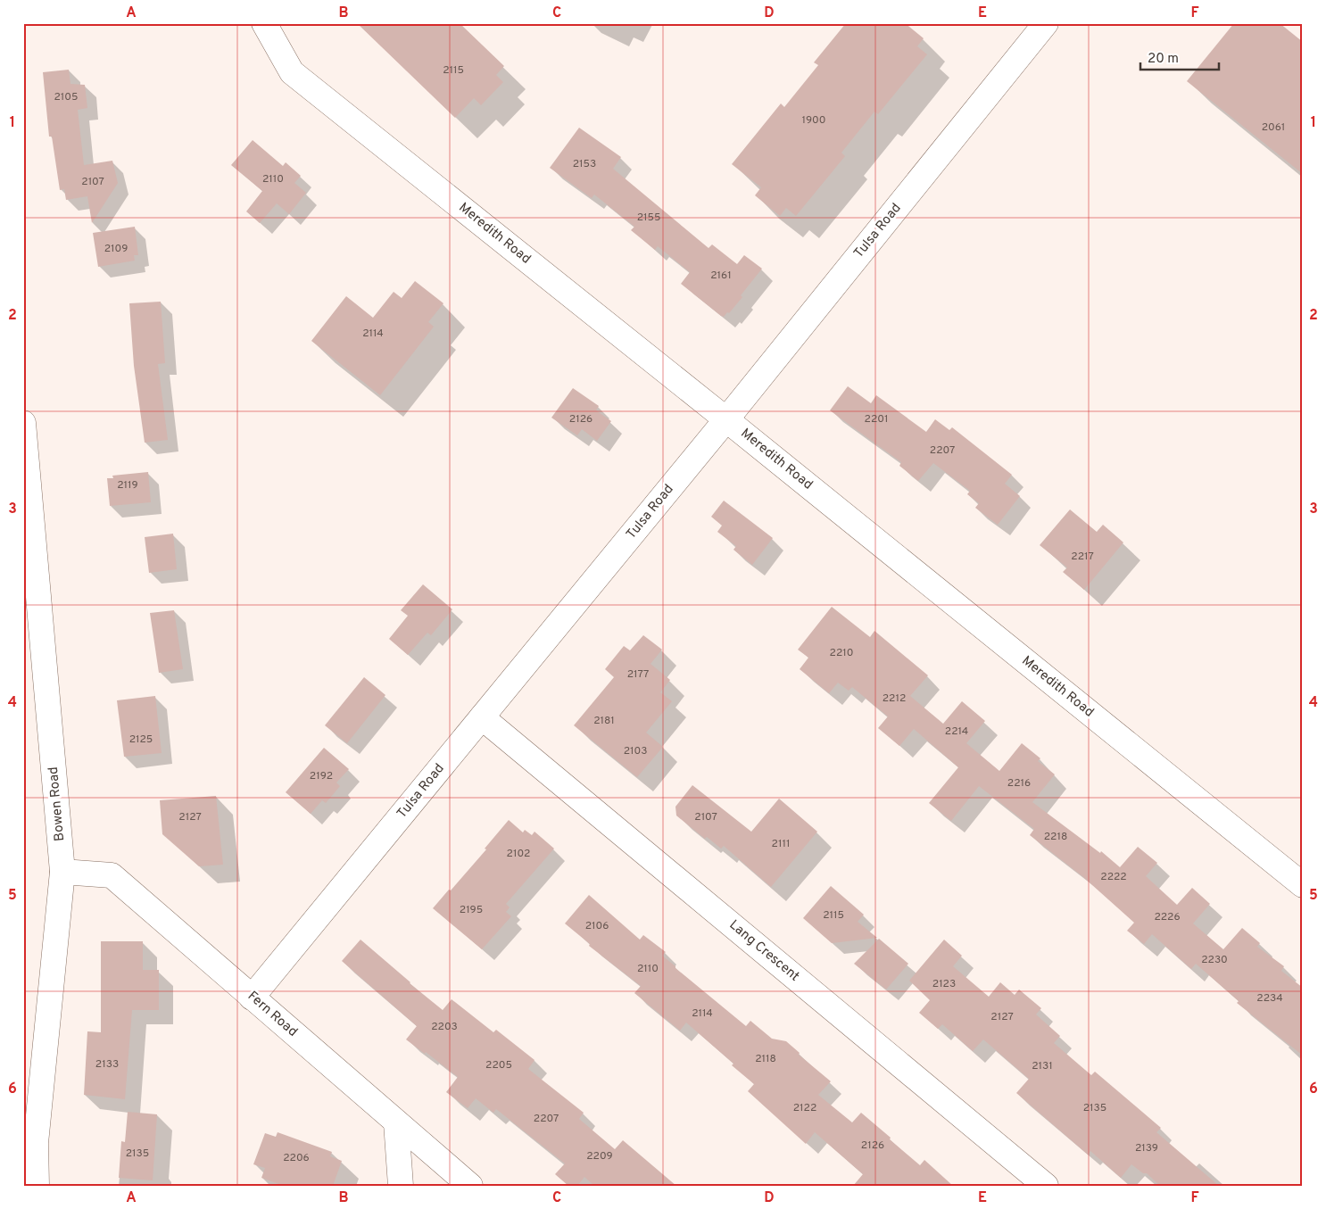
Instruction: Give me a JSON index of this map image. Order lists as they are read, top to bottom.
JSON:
{
  "streets": {
    "street": [
      "Tulsa Road",
      "Meredith Road",
      "Bowen Road",
      "Lang Crescent",
      "Fern Road"
    ]
  },
  "crossings": [
    ["Tulsa Road", "Meredith Road"],
    ["Tulsa Road", "Lang Crescent"],
    ["Tulsa Road", "Fern Road"],
    ["Bowen Road", "Fern Road"]
  ],
  "house_numbers": [
    "2115",
    "2105",
    "1900",
    "2061",
    "2153",
    "2110",
    "2107",
    "2155",
    "2109",
    "2161",
    "2114",
    "2126",
    "2201",
    "2207",
    "2119",
    "2217",
    "2210",
    "2177",
    "2212",
    "2181",
    "2214",
    "2125",
    "2103",
    "2192",
    "2216",
    "2127",
    "2107",
    "2218",
    "2111",
    "2102",
    "2222",
    "2195",
    "2115",
    "2226",
    "2106",
    "2230",
    "2110",
    "2123",
    "2234",
    "2114",
    "2127",
    "2203",
    "2118",
    "2133",
    "2205",
    "2131",
    "2122",
    "2135",
    "2207",
    "2126",
    "2139",
    "2135",
    "2209",
    "2206"
  ],
  "scale_bar": "20 m",
  "grid": {
    "columns": [
      "A",
      "B",
      "C",
      "D",
      "E",
      "F"
    ],
    "rows": [
      "1",
      "2",
      "3",
      "4",
      "5",
      "6"
    ]
  }
}
